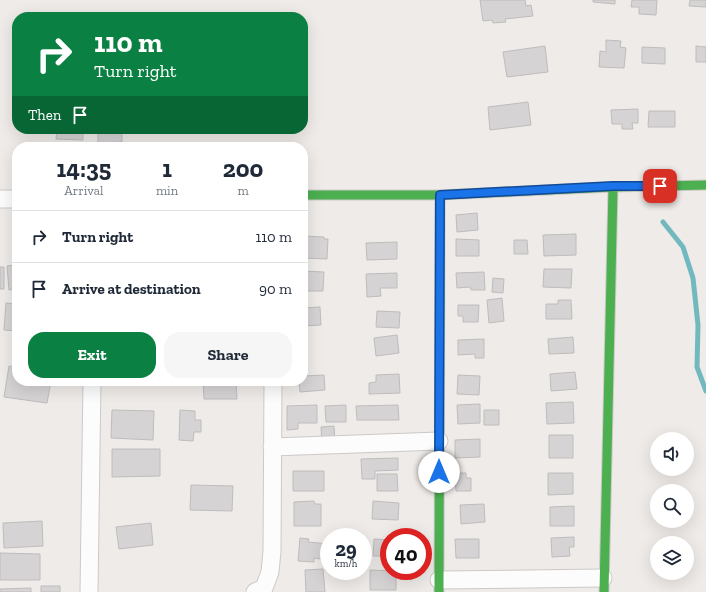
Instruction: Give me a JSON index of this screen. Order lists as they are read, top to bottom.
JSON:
{
  "page": {
    "turn": ["110 m", "Turn right"],
    "then": "Then",
    "eta": [
      "14:35",
      "Arrival",
      "1",
      "min",
      "200",
      "m"
    ],
    "list": [
      {
        "name": "Turn right",
        "value": "110 m"
      },
      {
        "name": "Arrive at destination",
        "value": "90 m"
      }
    ],
    "buttons": ["Exit", "Share"],
    "speed": "29 km/h",
    "limit": "40"
  }
}
